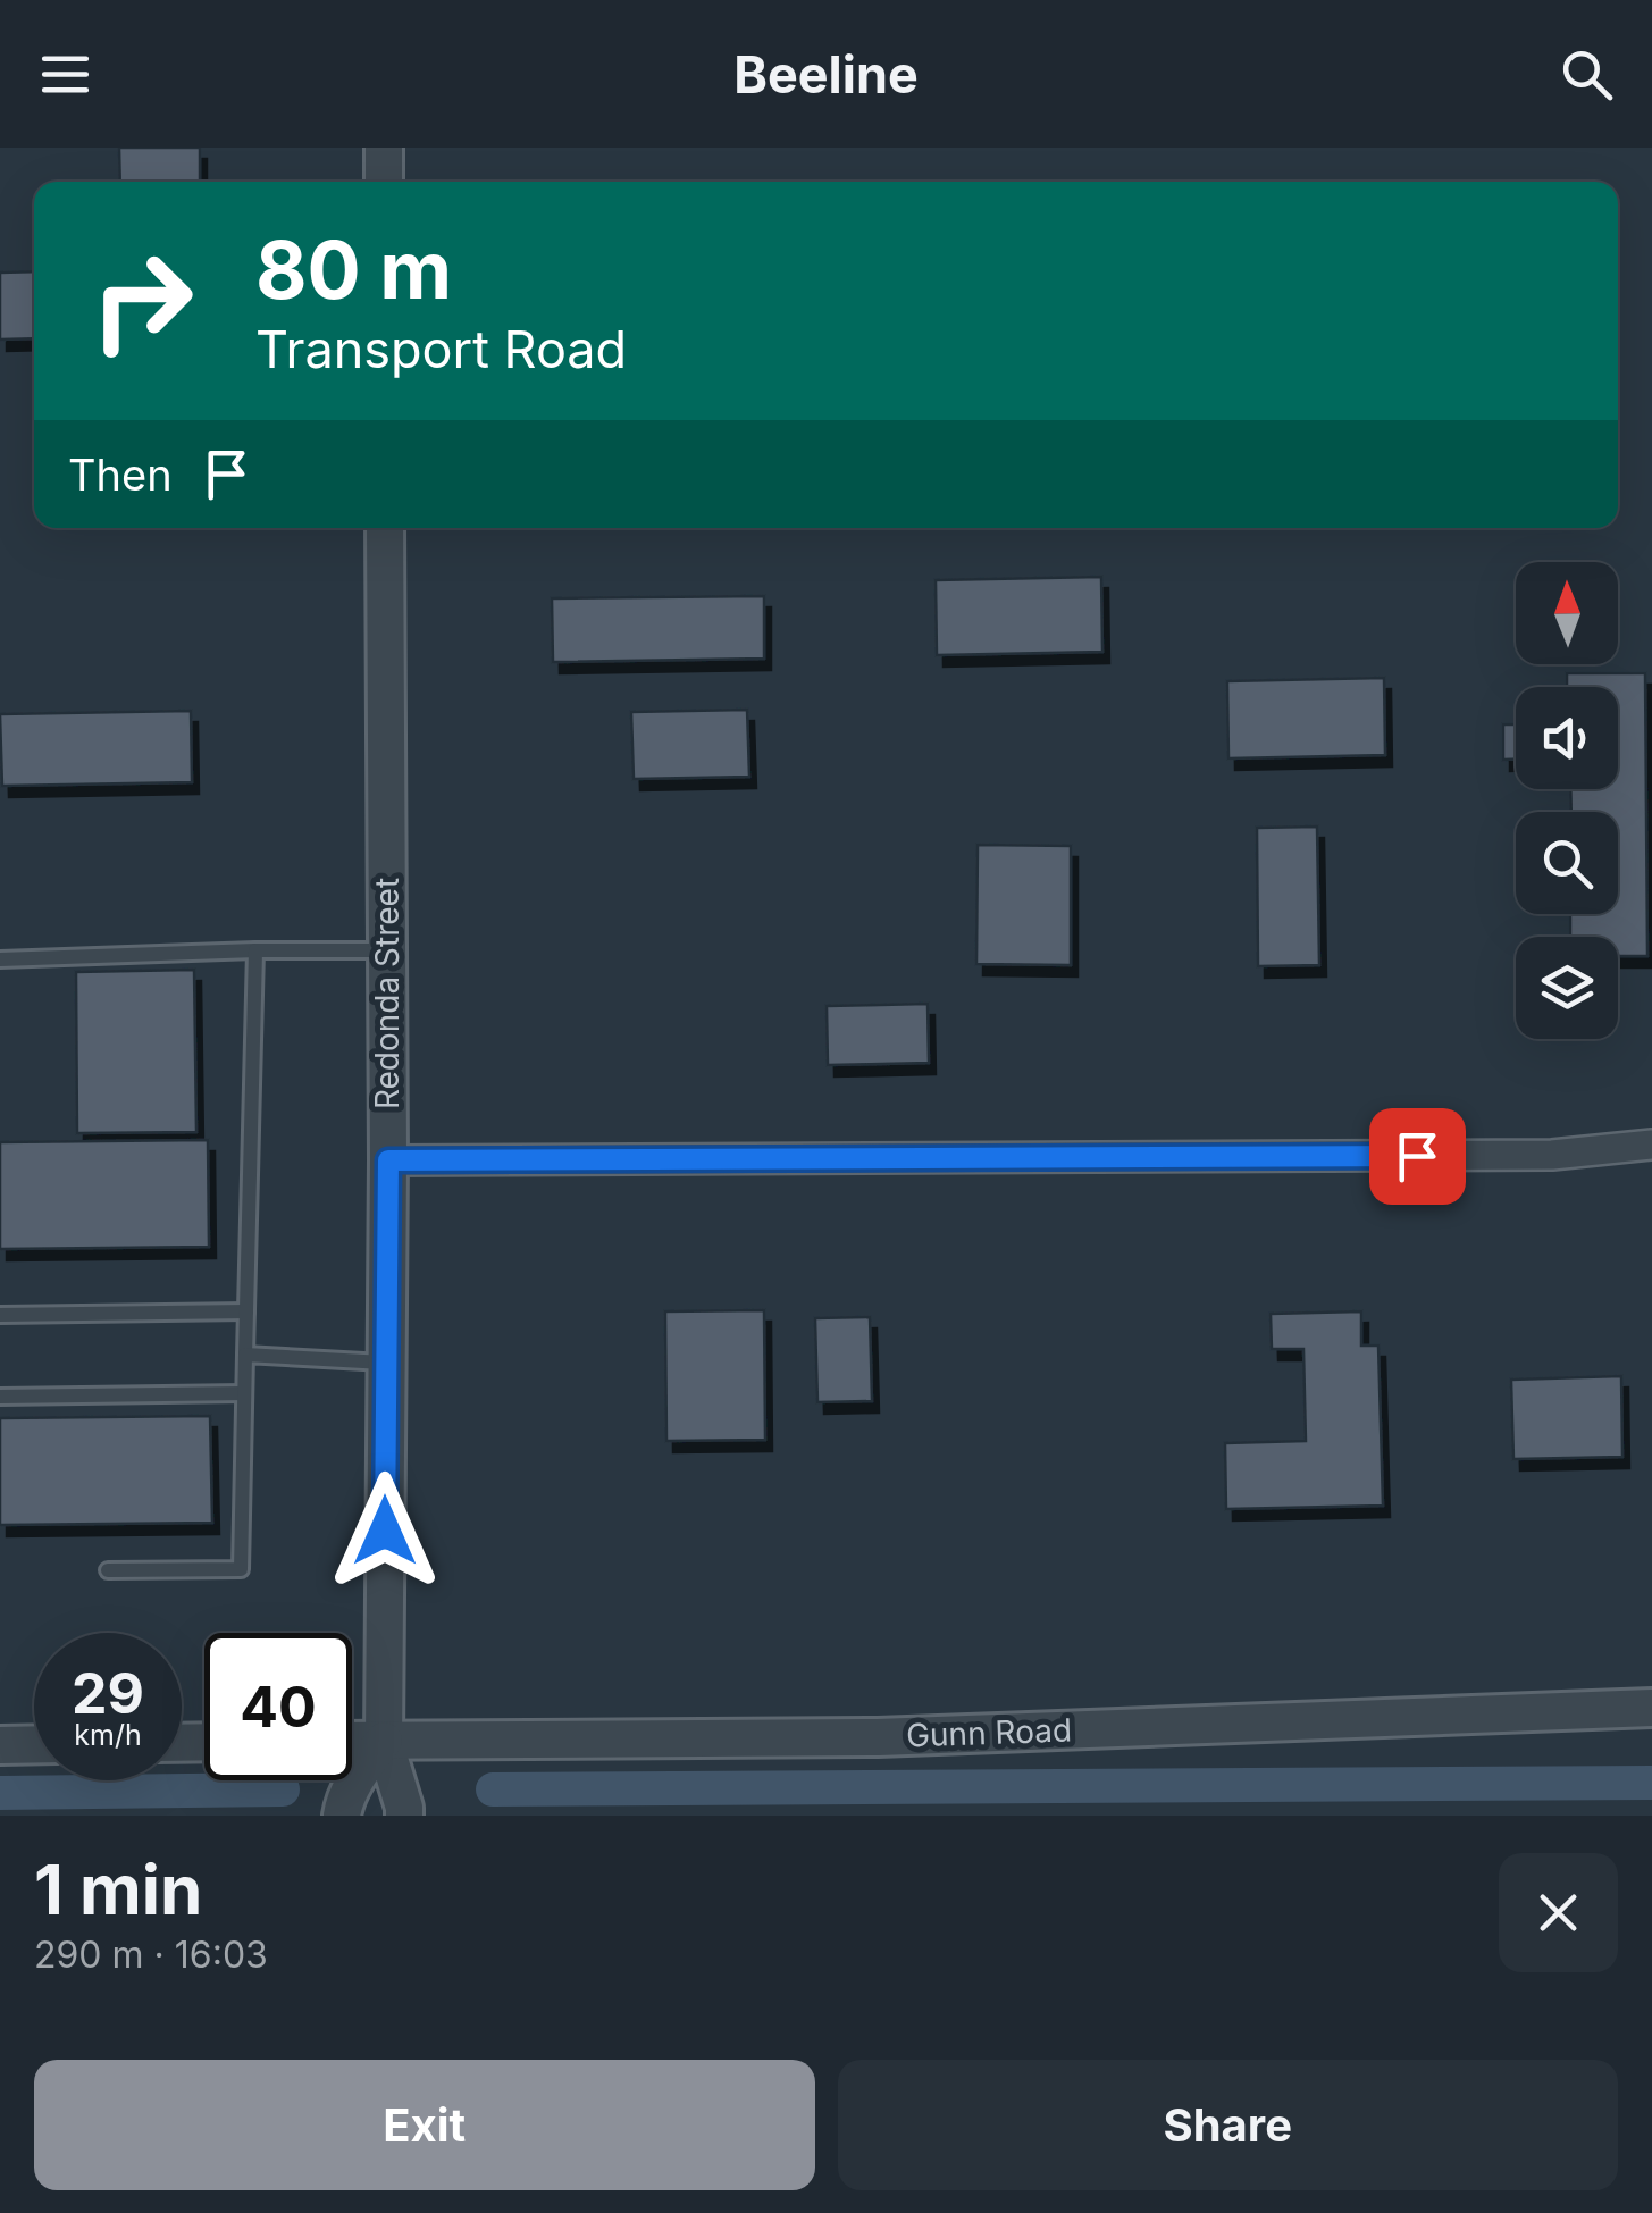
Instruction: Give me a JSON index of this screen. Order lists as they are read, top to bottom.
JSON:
{
  "streets": {
    "street": ["Redonda Street", "Gunn Road"]
  },
  "crossings": [
    ["Redonda Street", "Gunn Road"]
  ],
  "north": "top",
  "page": {
    "header": "Beeline",
    "turn": ["80 m", "Transport Road"],
    "then": "Then",
    "speed": "29 km/h",
    "limit": "40",
    "heading": ["1 min", "290 m · 16:03"],
    "buttons": ["Exit", "Share"]
  }
}
